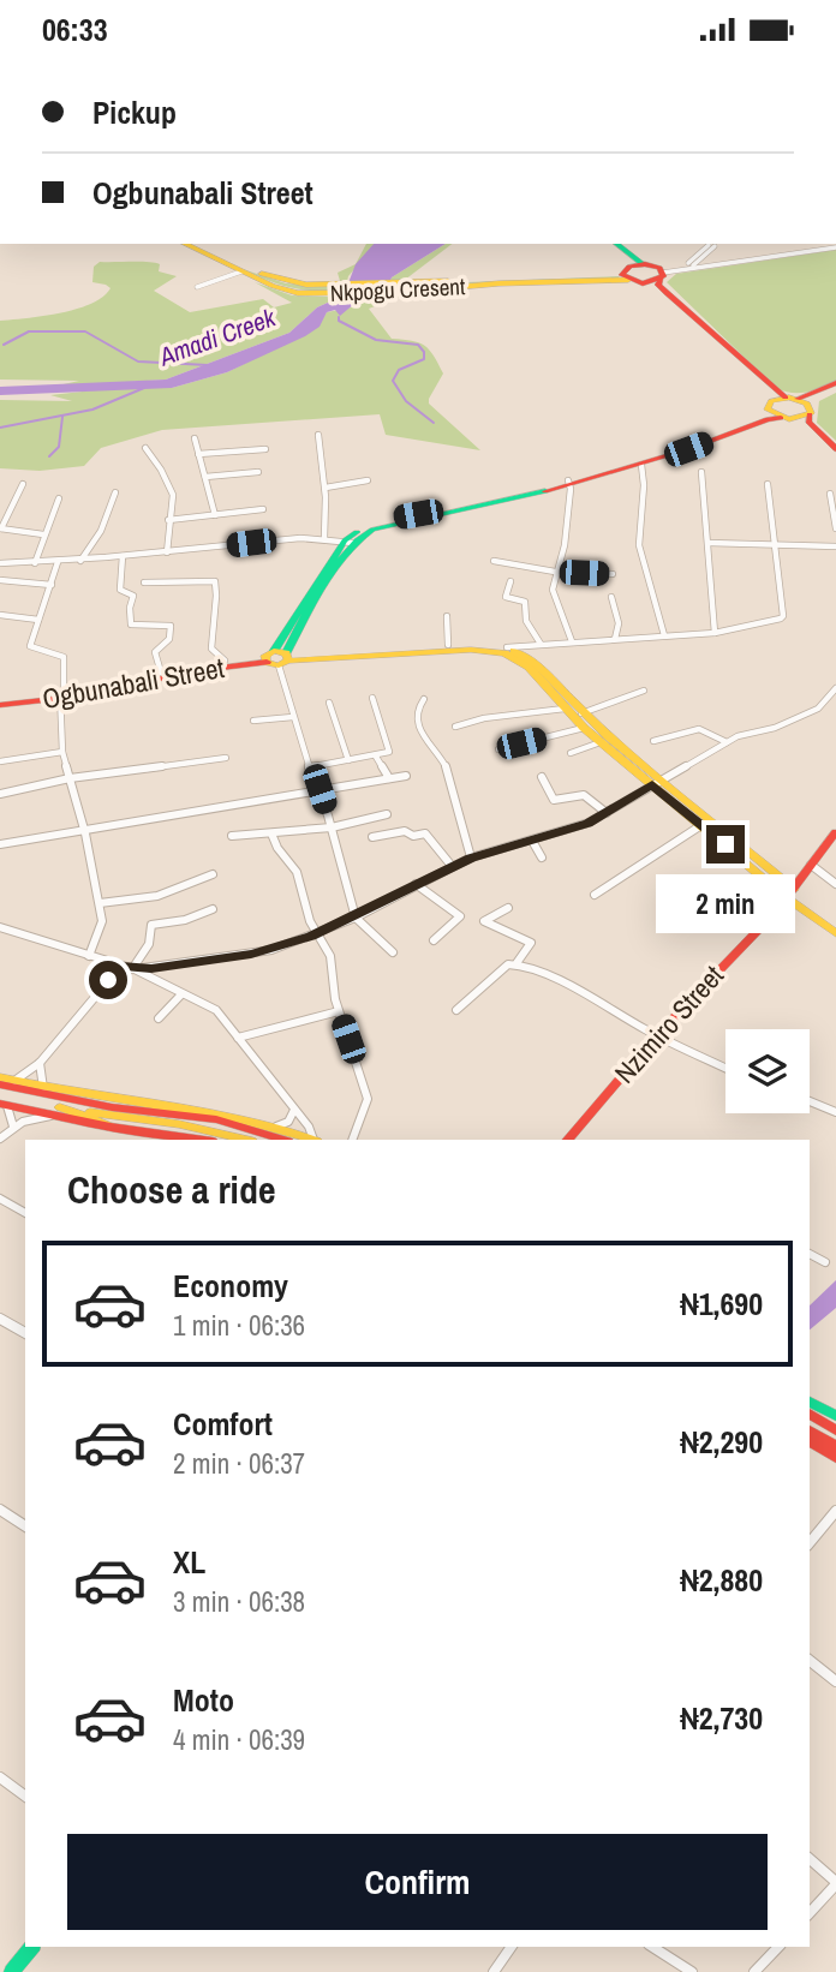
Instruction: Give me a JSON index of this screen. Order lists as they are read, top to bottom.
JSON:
{
  "streets": {
    "main road": ["Nkpogu Cresent", "Ogbunabali Street", "Nzimiro Street"]
  },
  "crossings": [
    ["Ogbunabali Street", "Nzimiro Street"]
  ],
  "water": ["Amadi Creek"],
  "page": {
    "status": "06:33",
    "banner": ["Pickup", "Ogbunabali Street"],
    "bubble": "2 min",
    "heading": "Choose a ride",
    "list": [
      {
        "name": "Economy",
        "note": "1 min · 06:36",
        "value": "₦1,690"
      },
      {
        "name": "Comfort",
        "note": "2 min · 06:37",
        "value": "₦2,290"
      },
      {
        "name": "XL",
        "note": "3 min · 06:38",
        "value": "₦2,880"
      },
      {
        "name": "Moto",
        "note": "4 min · 06:39",
        "value": "₦2,730"
      }
    ],
    "buttons": "Confirm"
  }
}
